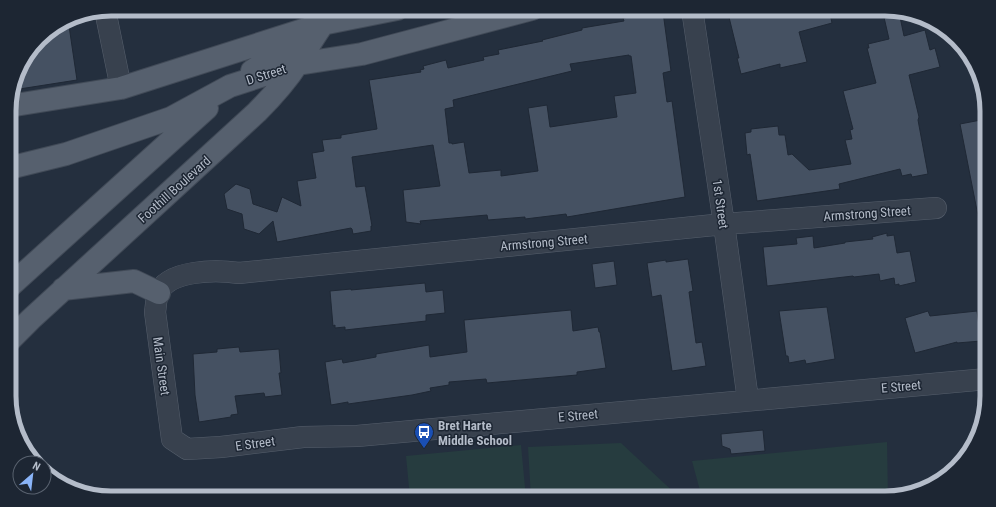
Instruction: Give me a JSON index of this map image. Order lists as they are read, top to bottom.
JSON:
{
  "streets": {
    "main road": ["D Street", "Foothill Boulevard"],
    "street": [
      "1st Street",
      "Armstrong Street",
      "Main Street",
      "E Street"
    ]
  },
  "crossings": [
    ["D Street", "Foothill Boulevard"],
    ["1st Street", "Armstrong Street"],
    ["1st Street", "E Street"],
    ["Armstrong Street", "Main Street"],
    ["Main Street", "E Street"]
  ],
  "places": {
    "bus stop": ["Bret Harte Middle School"]
  },
  "north": "top right"
}
